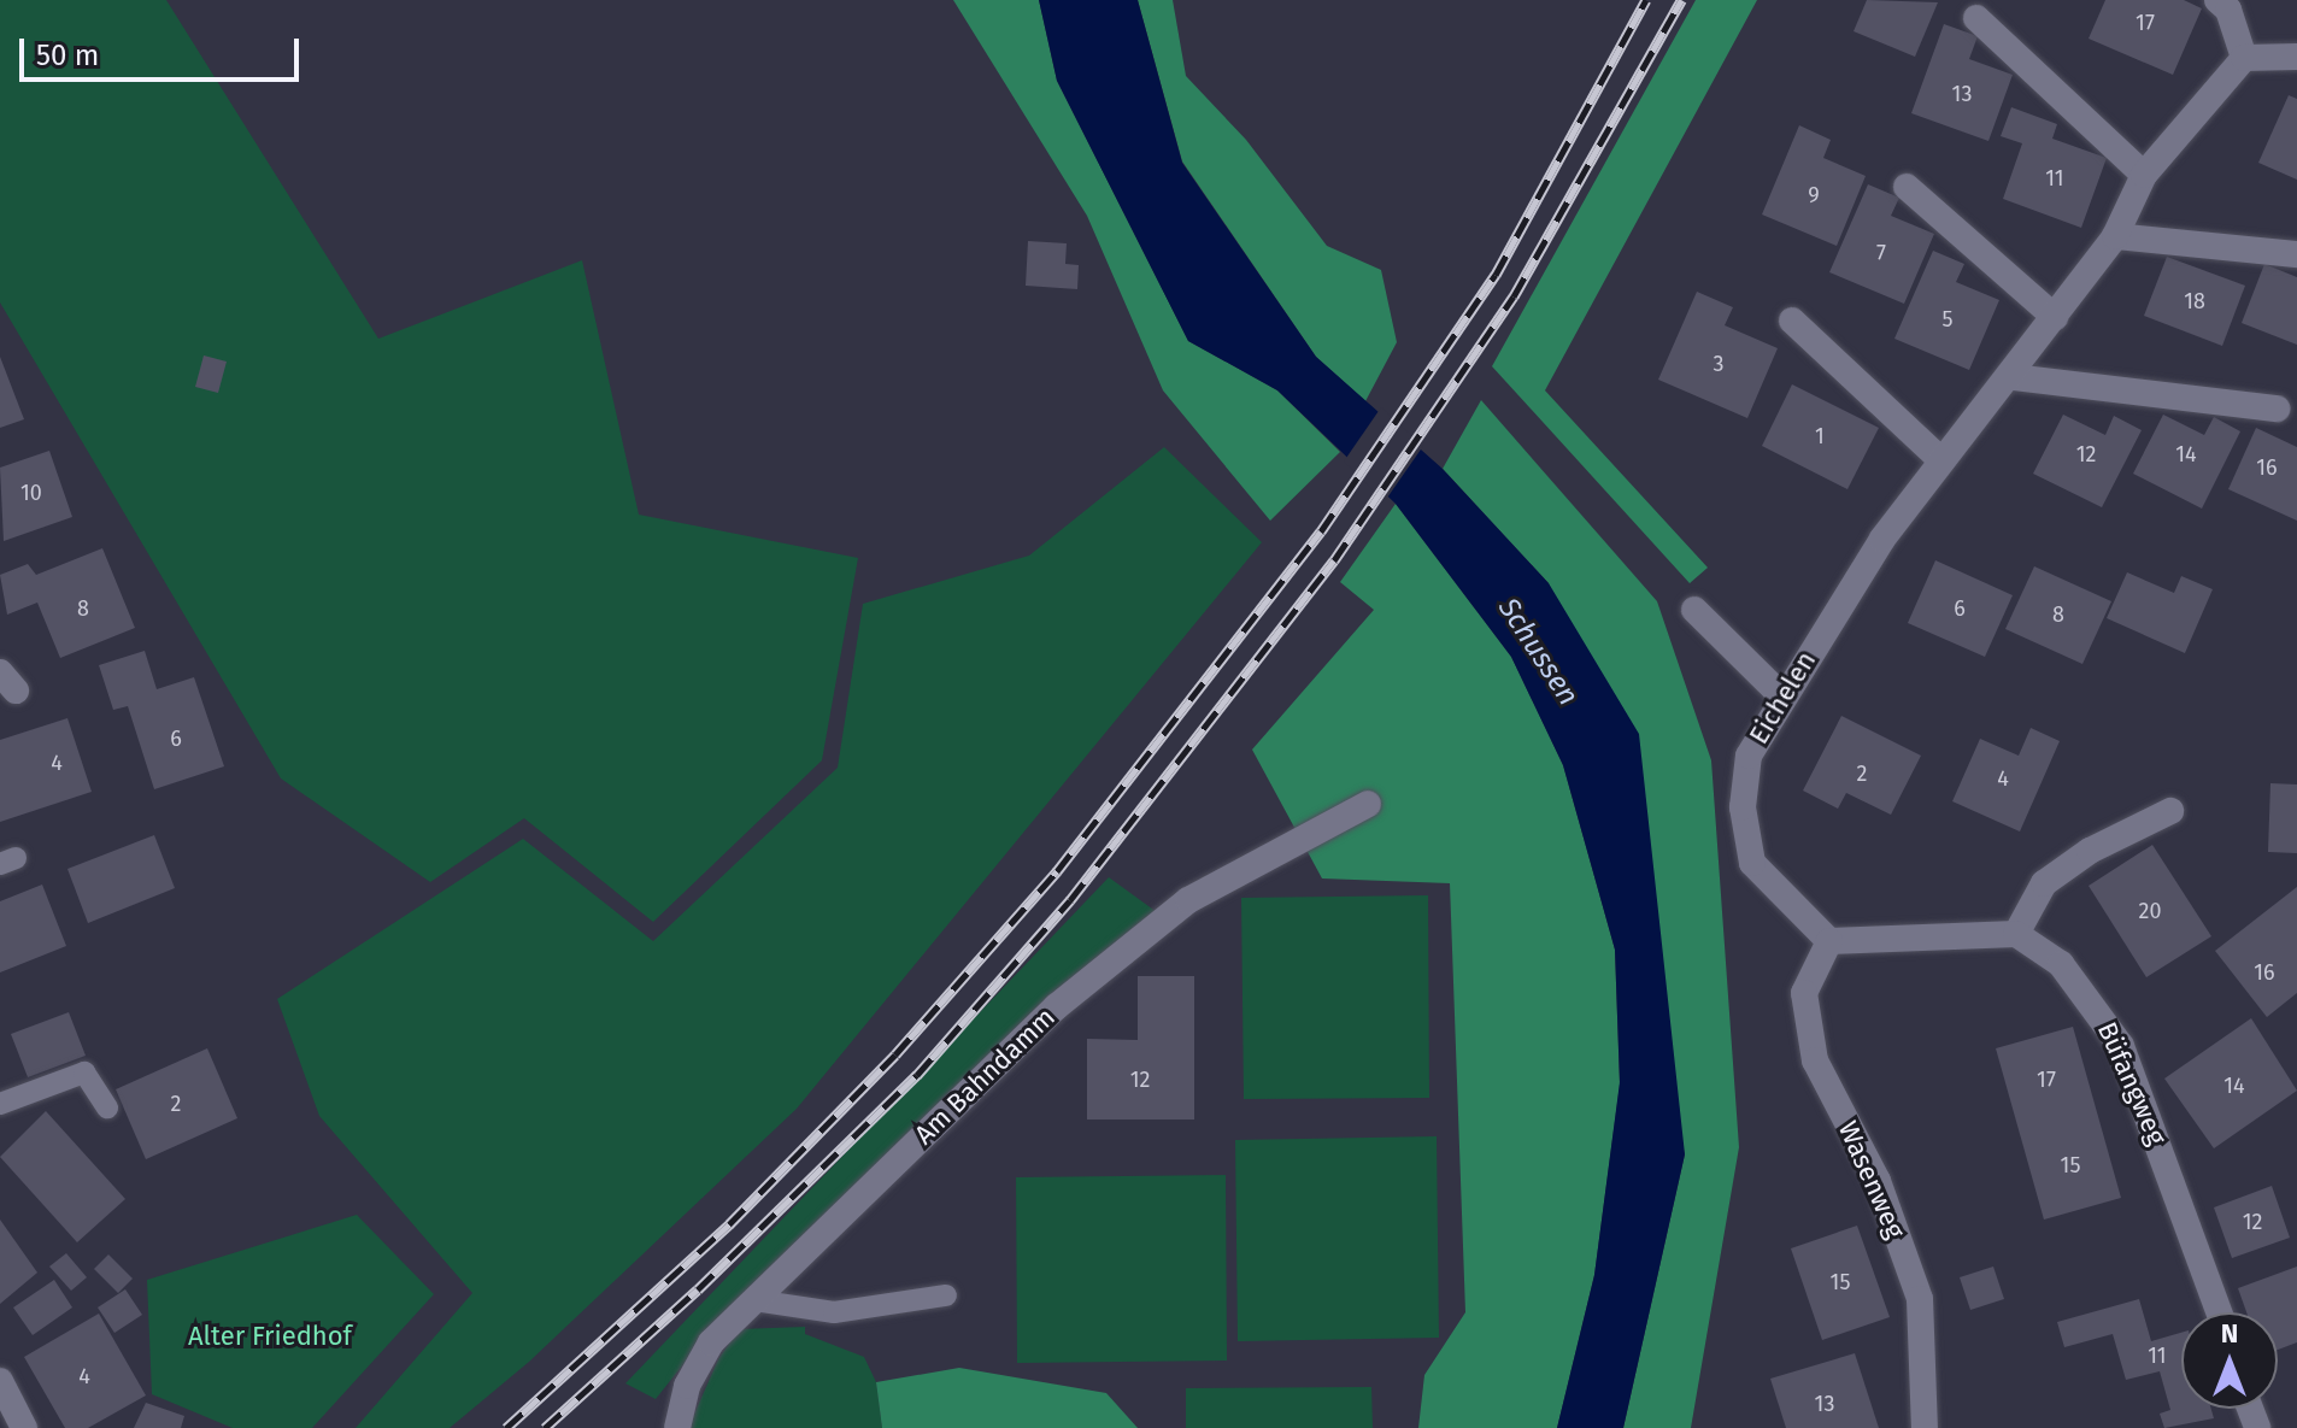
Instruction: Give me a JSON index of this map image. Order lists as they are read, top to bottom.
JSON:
{
  "streets": {
    "street": [
      "Eichelen",
      "Am Bahndamm",
      "Büfangweg",
      "Wasenweg"
    ]
  },
  "crossings": [
    ["Eichelen", "Wasenweg"]
  ],
  "water": ["Schussen"],
  "parks": ["Alter Friedhof"],
  "house_numbers": [
    "17",
    "13",
    "11",
    "9",
    "7",
    "18",
    "5",
    "3",
    "1",
    "12",
    "14",
    "16",
    "10",
    "8",
    "6",
    "8",
    "6",
    "4",
    "2",
    "4",
    "20",
    "16",
    "12",
    "17",
    "14",
    "2",
    "15",
    "12",
    "15",
    "11",
    "4",
    "13"
  ],
  "scale_bar": "50 m",
  "north": "top"
}
